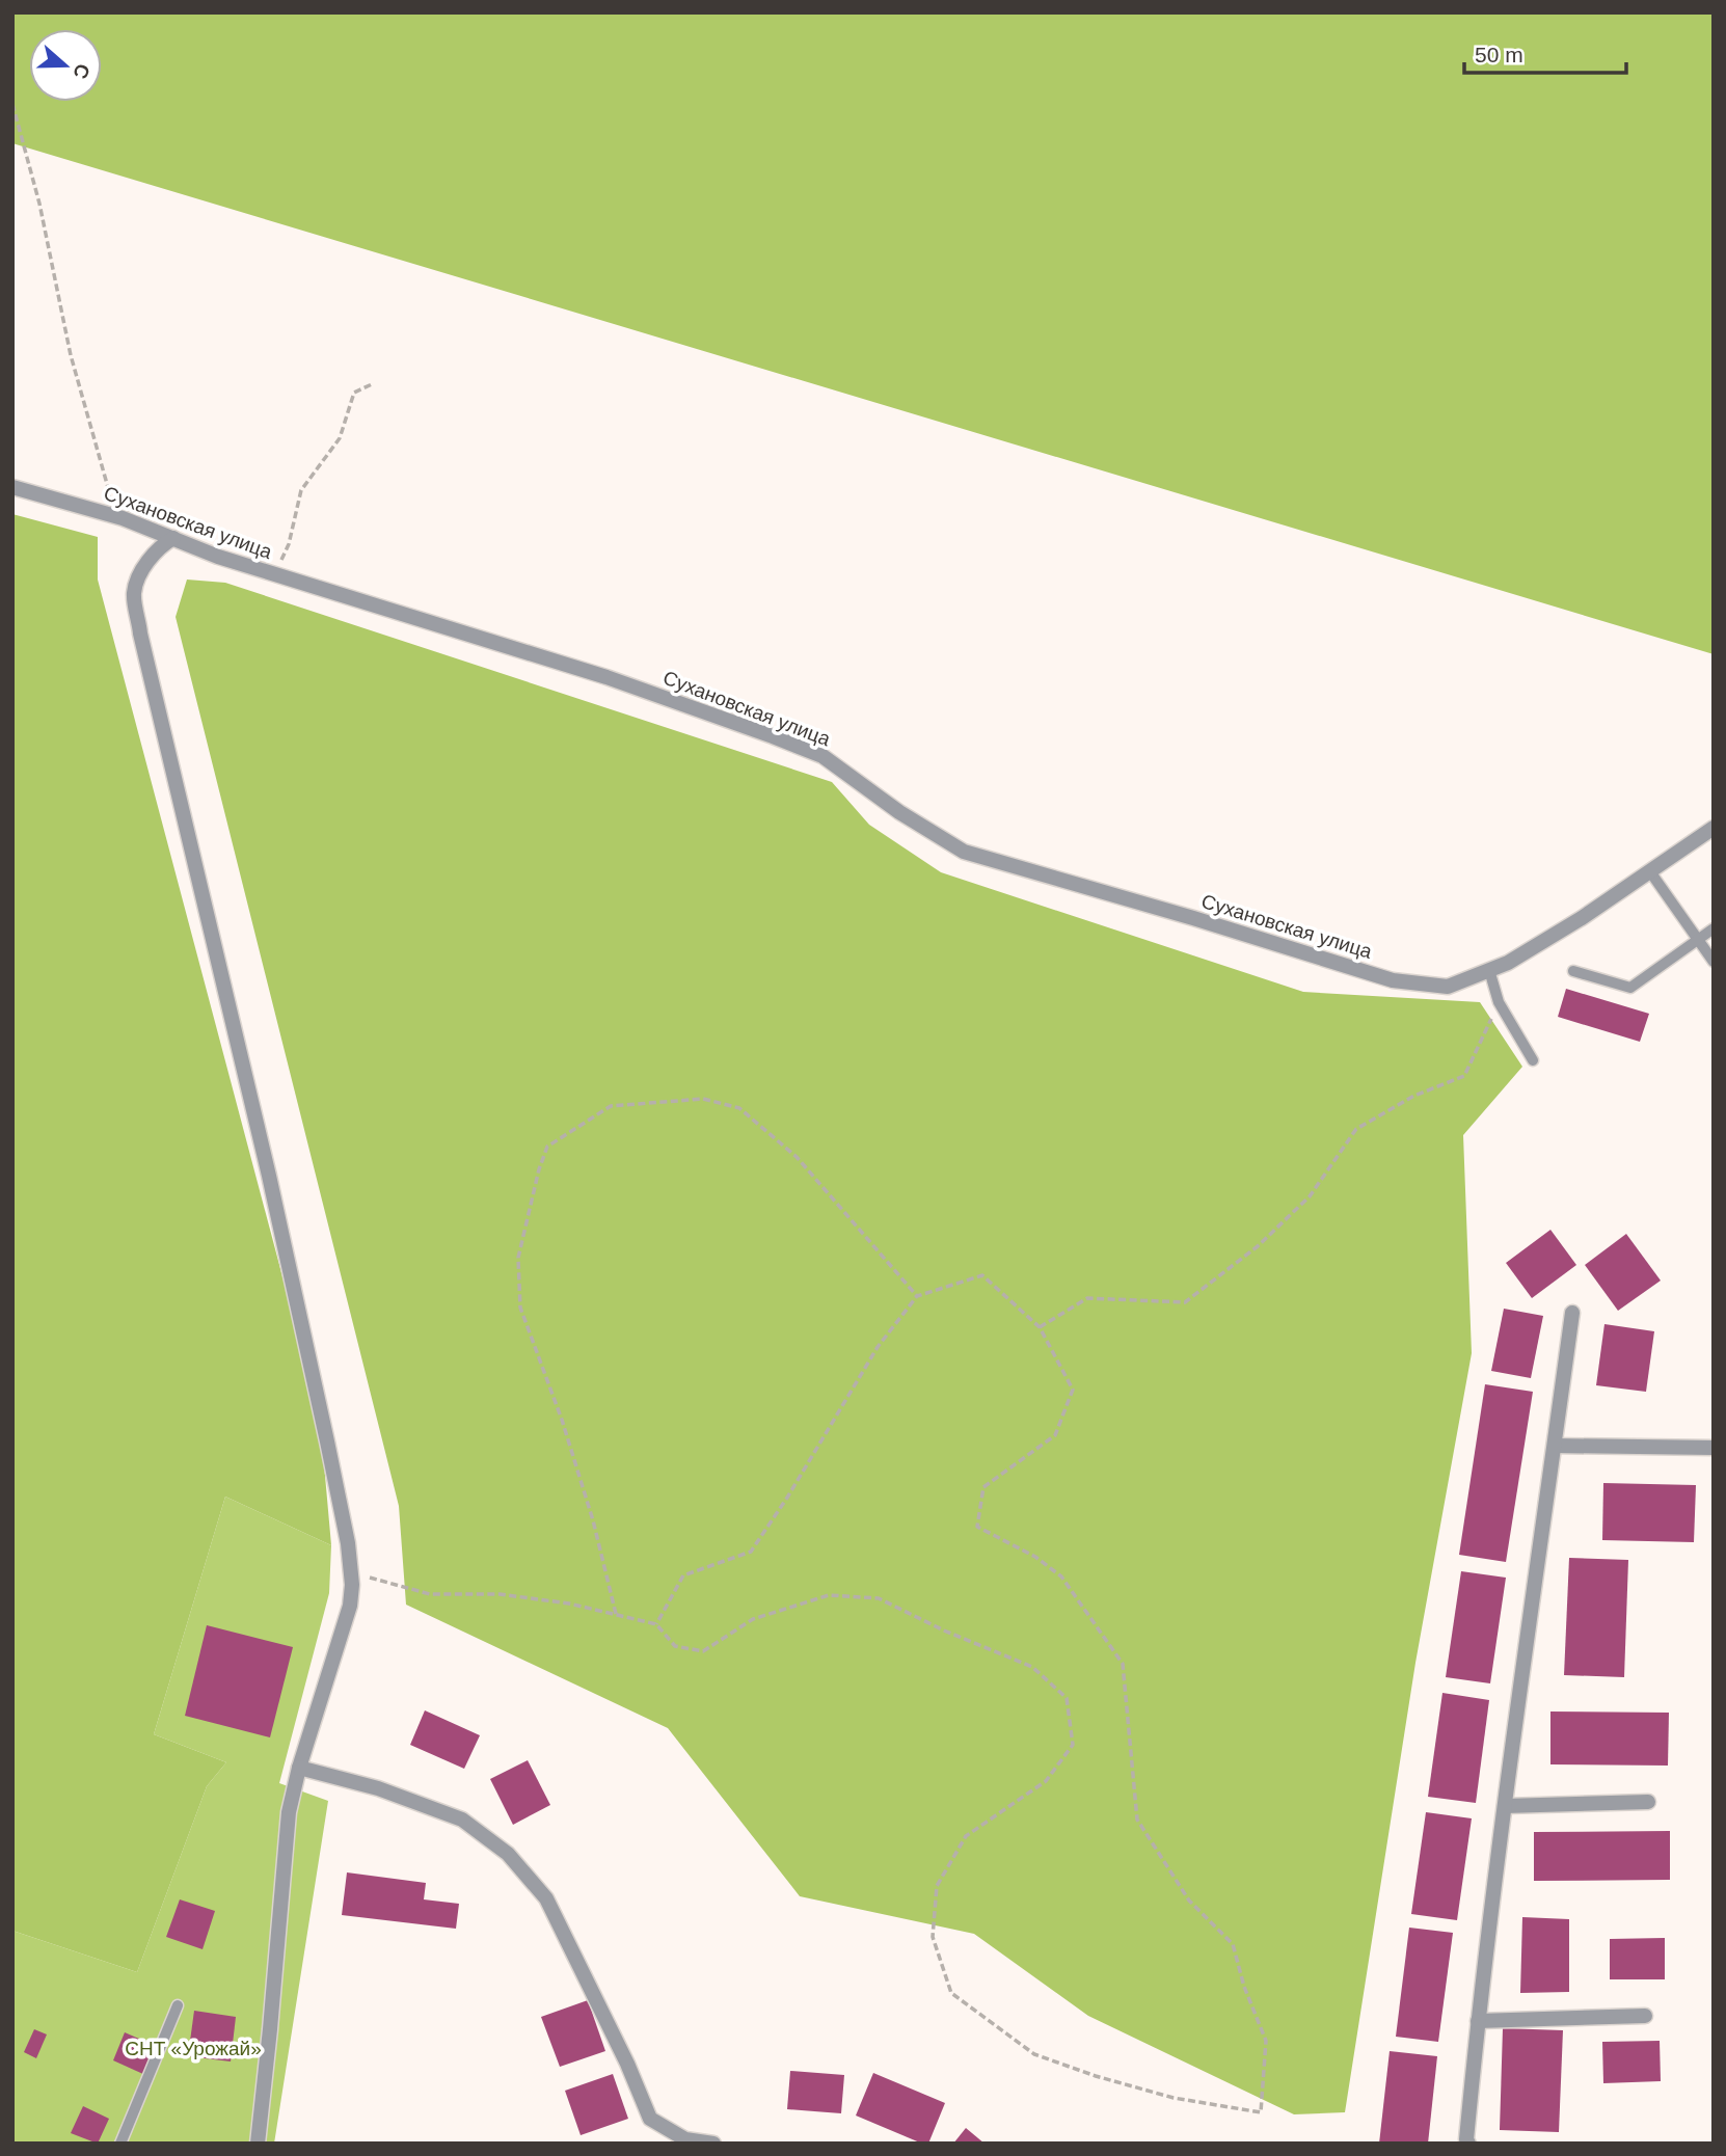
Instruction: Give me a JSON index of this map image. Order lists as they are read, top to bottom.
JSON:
{
  "streets": {
    "street": ["Сухановская улица"]
  },
  "parks": ["СНТ «Урожай»"],
  "scale_bar": "50 m",
  "north": "right"
}
